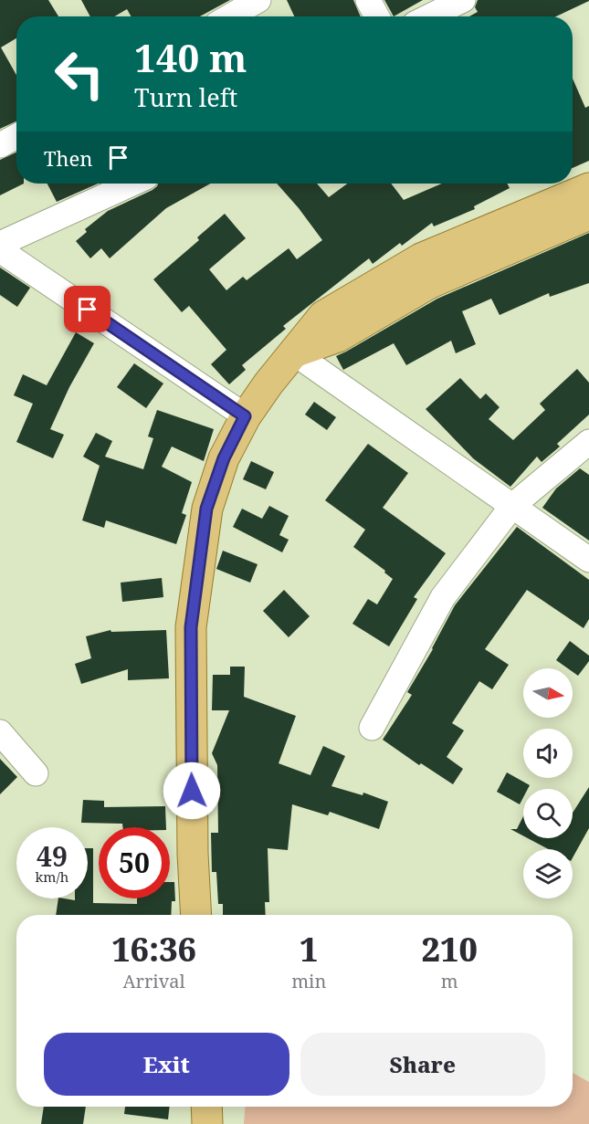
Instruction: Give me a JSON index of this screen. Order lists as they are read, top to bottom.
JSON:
{
  "north": "right",
  "page": {
    "turn": ["140 m", "Turn left"],
    "then": "Then",
    "speed": "49 km/h",
    "limit": "50",
    "eta": [
      "16:36",
      "Arrival",
      "1",
      "min",
      "210",
      "m"
    ],
    "buttons": ["Exit", "Share"]
  }
}
